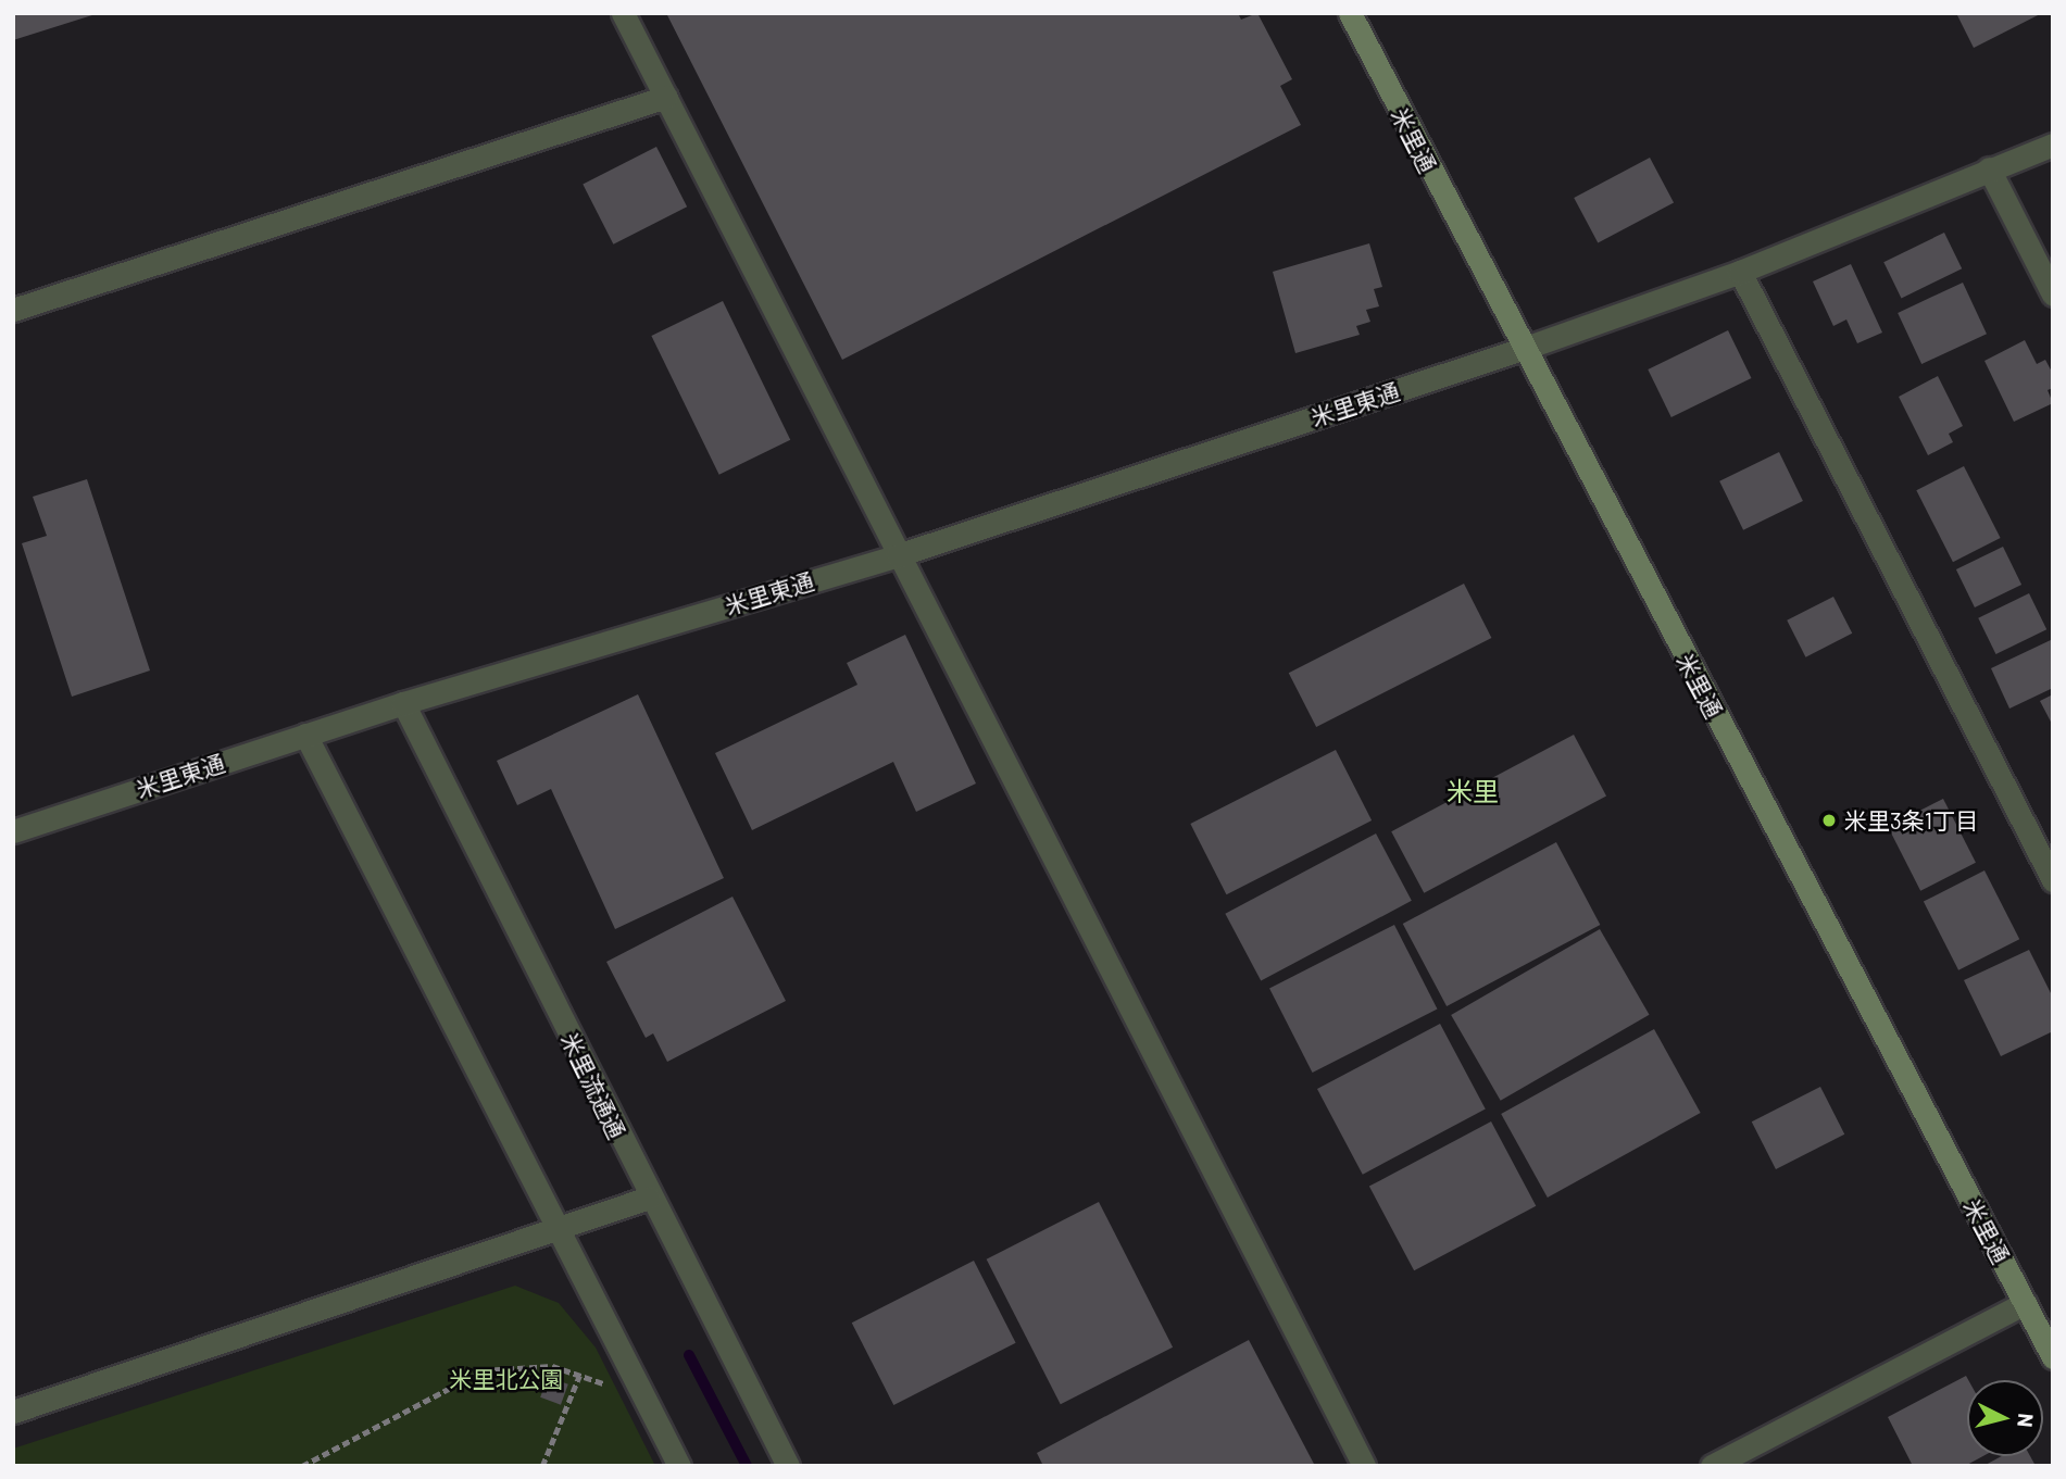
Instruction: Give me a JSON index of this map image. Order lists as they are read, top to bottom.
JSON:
{
  "streets": {
    "street": ["米里通", "米里東通", "米里流通通"]
  },
  "crossings": [
    ["米里通", "米里東通"],
    ["米里東通", "米里流通通"]
  ],
  "districts": ["米里"],
  "parks": ["米里北公園"],
  "places": ["米里3条1丁目"],
  "north": "right"
}
